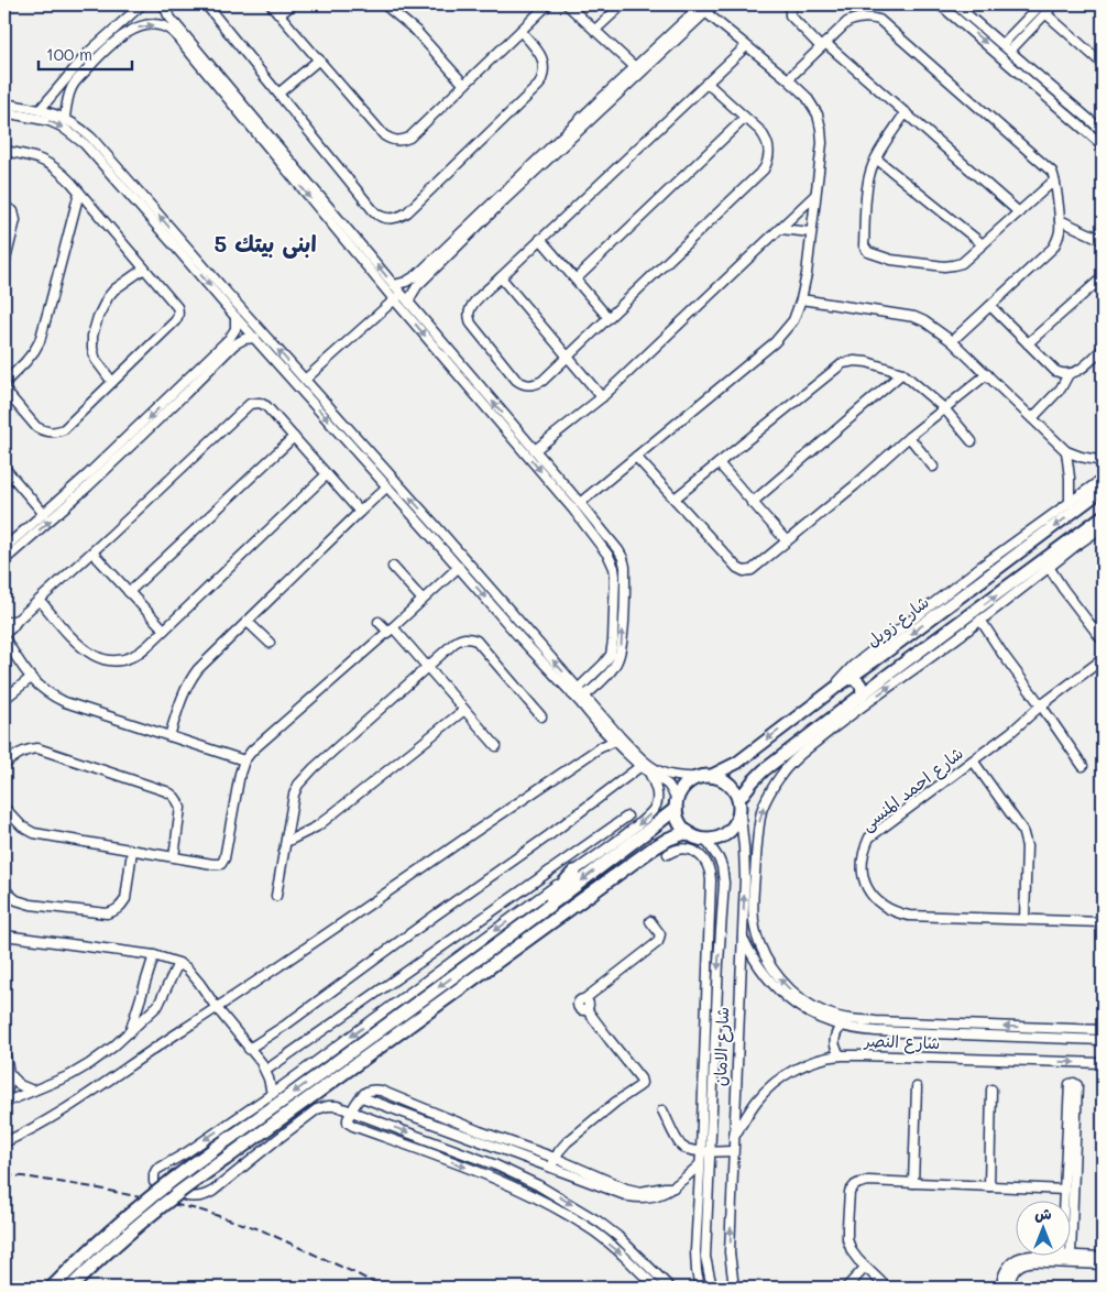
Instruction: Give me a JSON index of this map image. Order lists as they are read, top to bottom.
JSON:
{
  "streets": {
    "main road": ["شارع زويل"],
    "street": ["شارع احمد المنسى", "شارع النصر", "شارع الامان"]
  },
  "crossings": [
    ["شارع زويل", "شارع الامان"],
    ["شارع النصر", "شارع الامان"]
  ],
  "districts": ["ابنى بيتك 5"],
  "scale_bar": "100 m",
  "north": "top"
}
